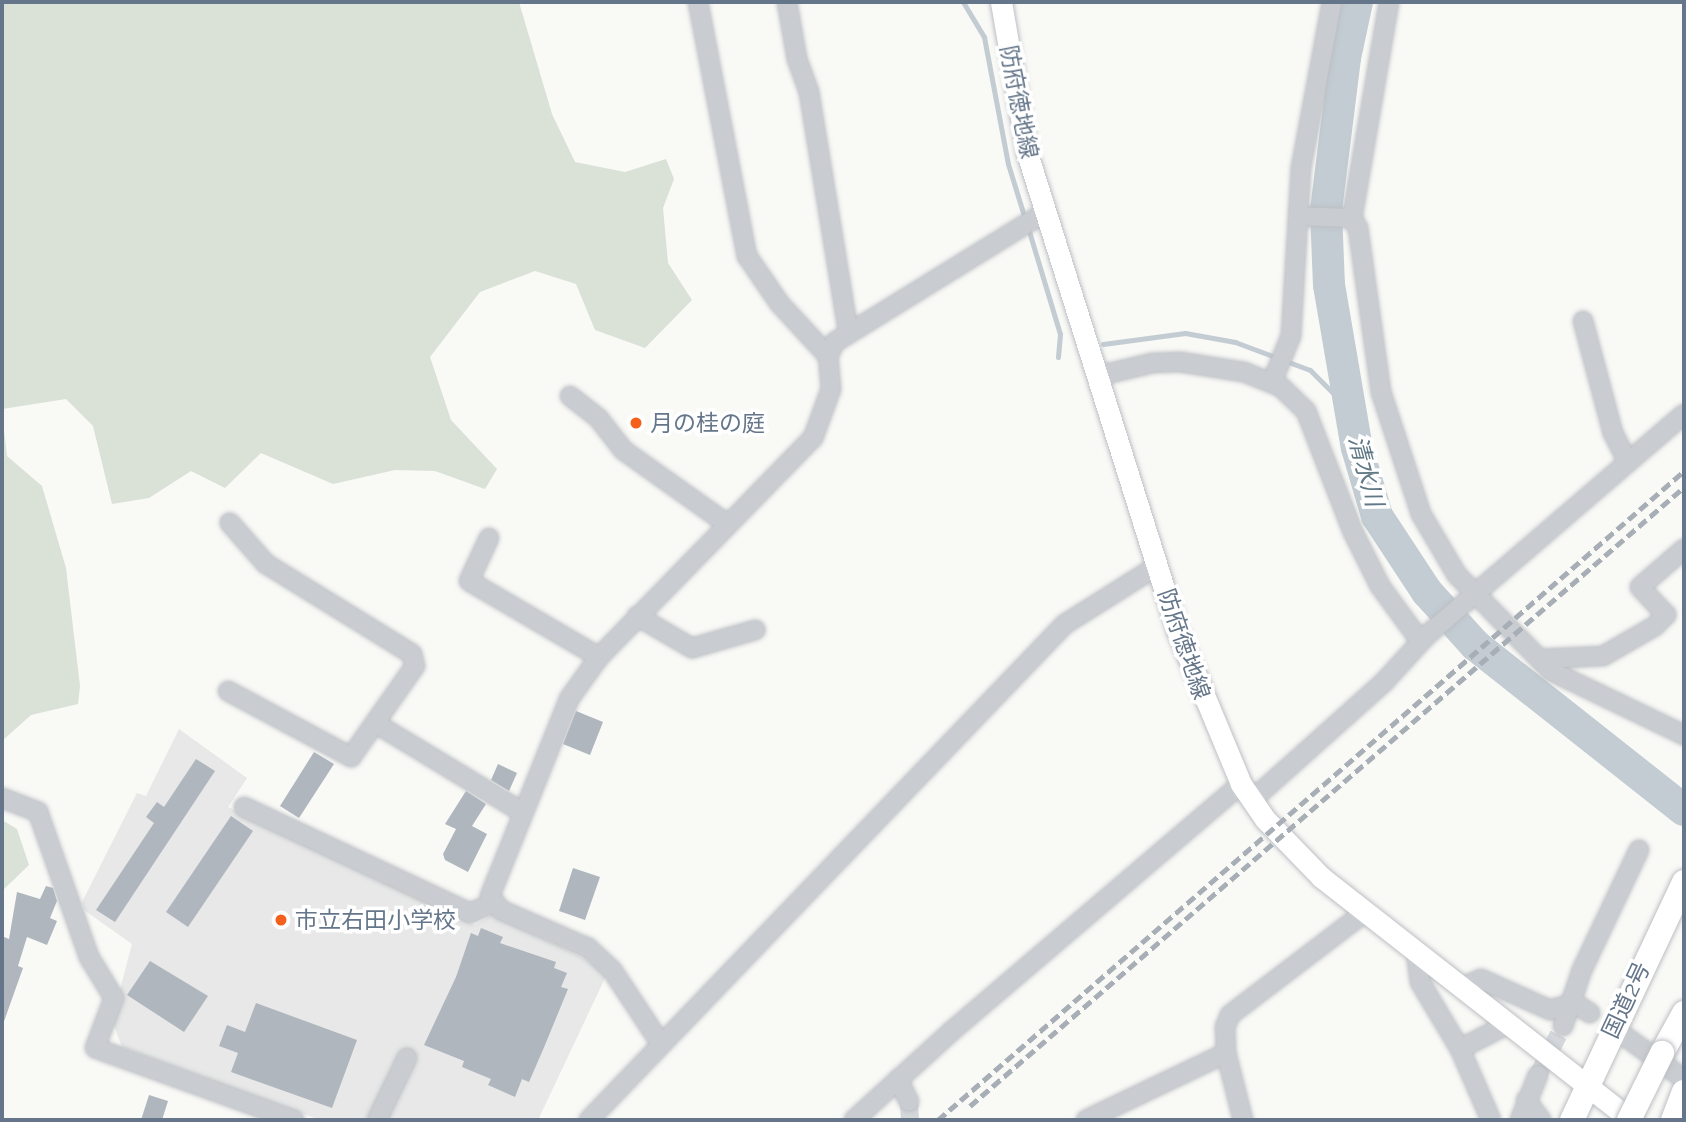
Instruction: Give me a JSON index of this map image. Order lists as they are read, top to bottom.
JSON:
{
  "streets": {
    "highway": ["国道2号"],
    "main road": ["防府徳地線"]
  },
  "crossings": [
    ["防府徳地線", "国道2号"]
  ],
  "water": ["清水川"],
  "places": ["月の桂の庭", "市立右田小学校"]
}
